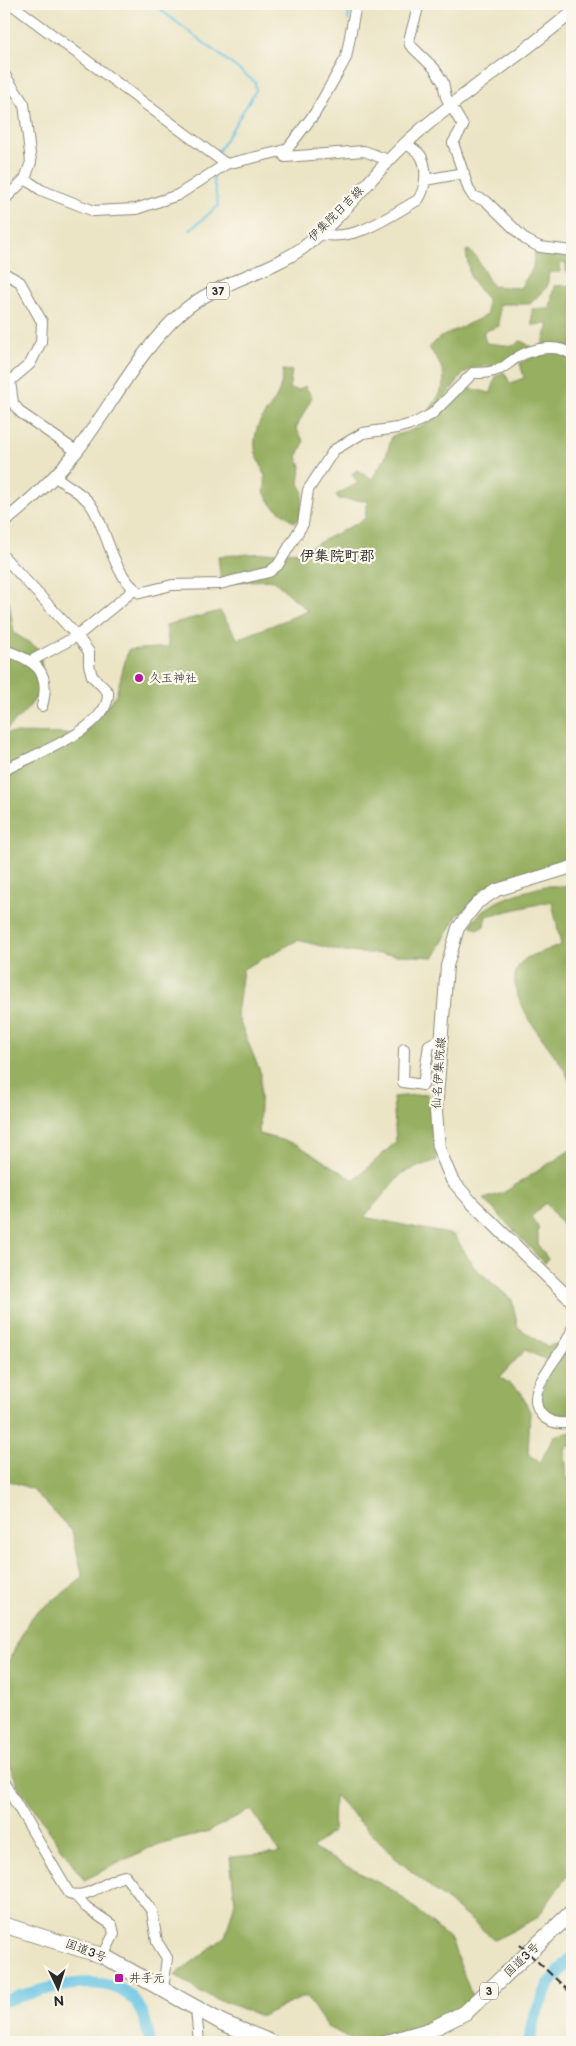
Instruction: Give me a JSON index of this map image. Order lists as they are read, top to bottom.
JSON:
{
  "streets": {
    "highway": ["国道3号", "3"],
    "main road": ["伊集院日吉線", "37", "仙名伊集院線"]
  },
  "districts": ["伊集院町郡"],
  "places": {
    "other": ["久玉神社"],
    "transit": ["井手元"]
  },
  "north": "bottom"
}
